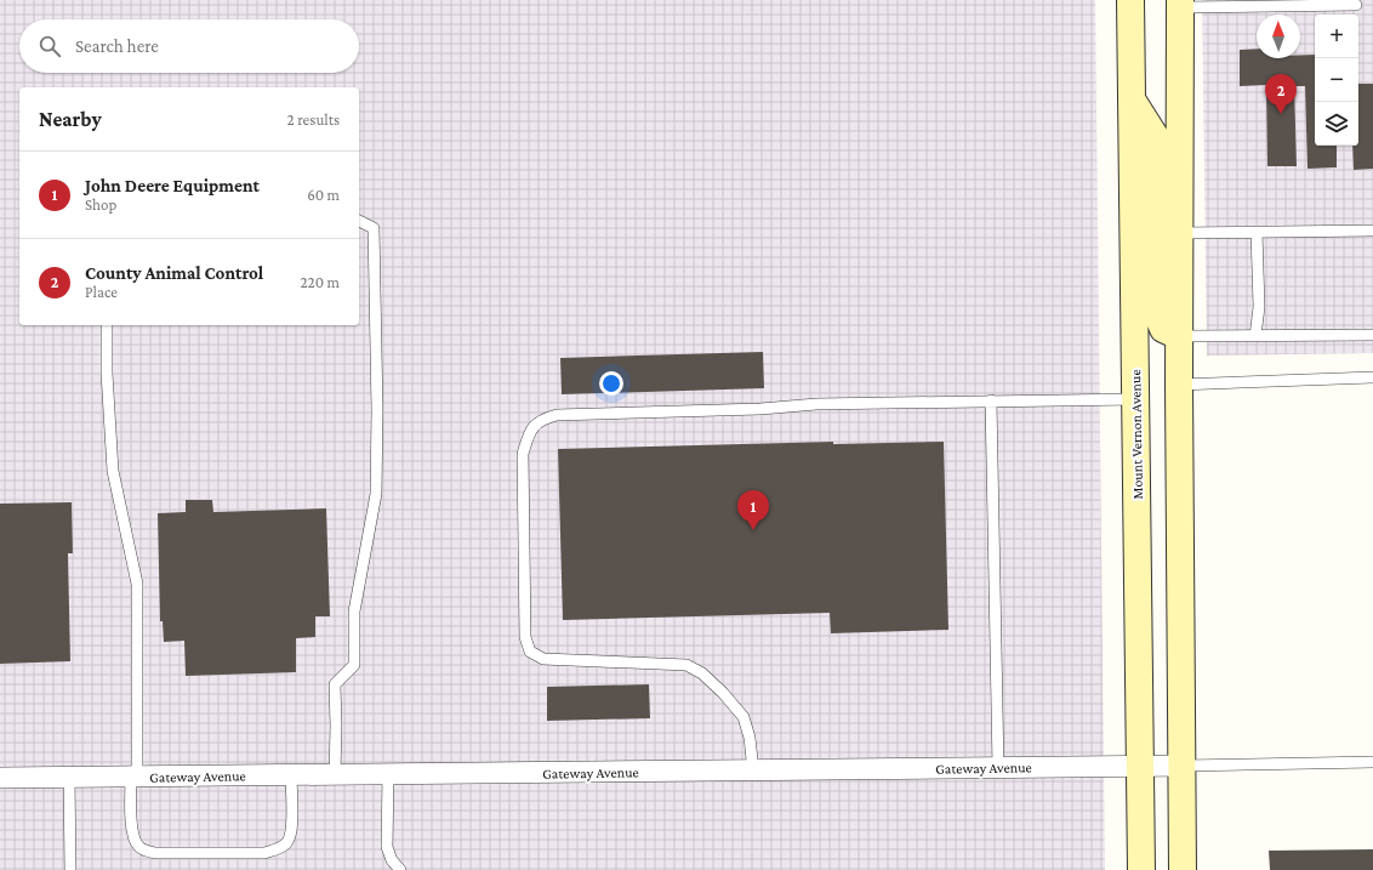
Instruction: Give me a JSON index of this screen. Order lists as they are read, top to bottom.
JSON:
{
  "streets": {
    "street": ["Mount Vernon Avenue", "Gateway Avenue"]
  },
  "crossings": [
    ["Mount Vernon Avenue", "Gateway Avenue"]
  ],
  "north": "top",
  "page": {
    "map_buttons": ["+", "−"],
    "search": "Search here",
    "pins": ["2", "1"],
    "heading": ["Nearby", "2 results"],
    "list": [
      {
        "mark": "1",
        "name": "John Deere Equipment",
        "note": "Shop",
        "value": "60 m"
      },
      {
        "mark": "2",
        "name": "County Animal Control",
        "note": "Place",
        "value": "220 m"
      }
    ]
  }
}
